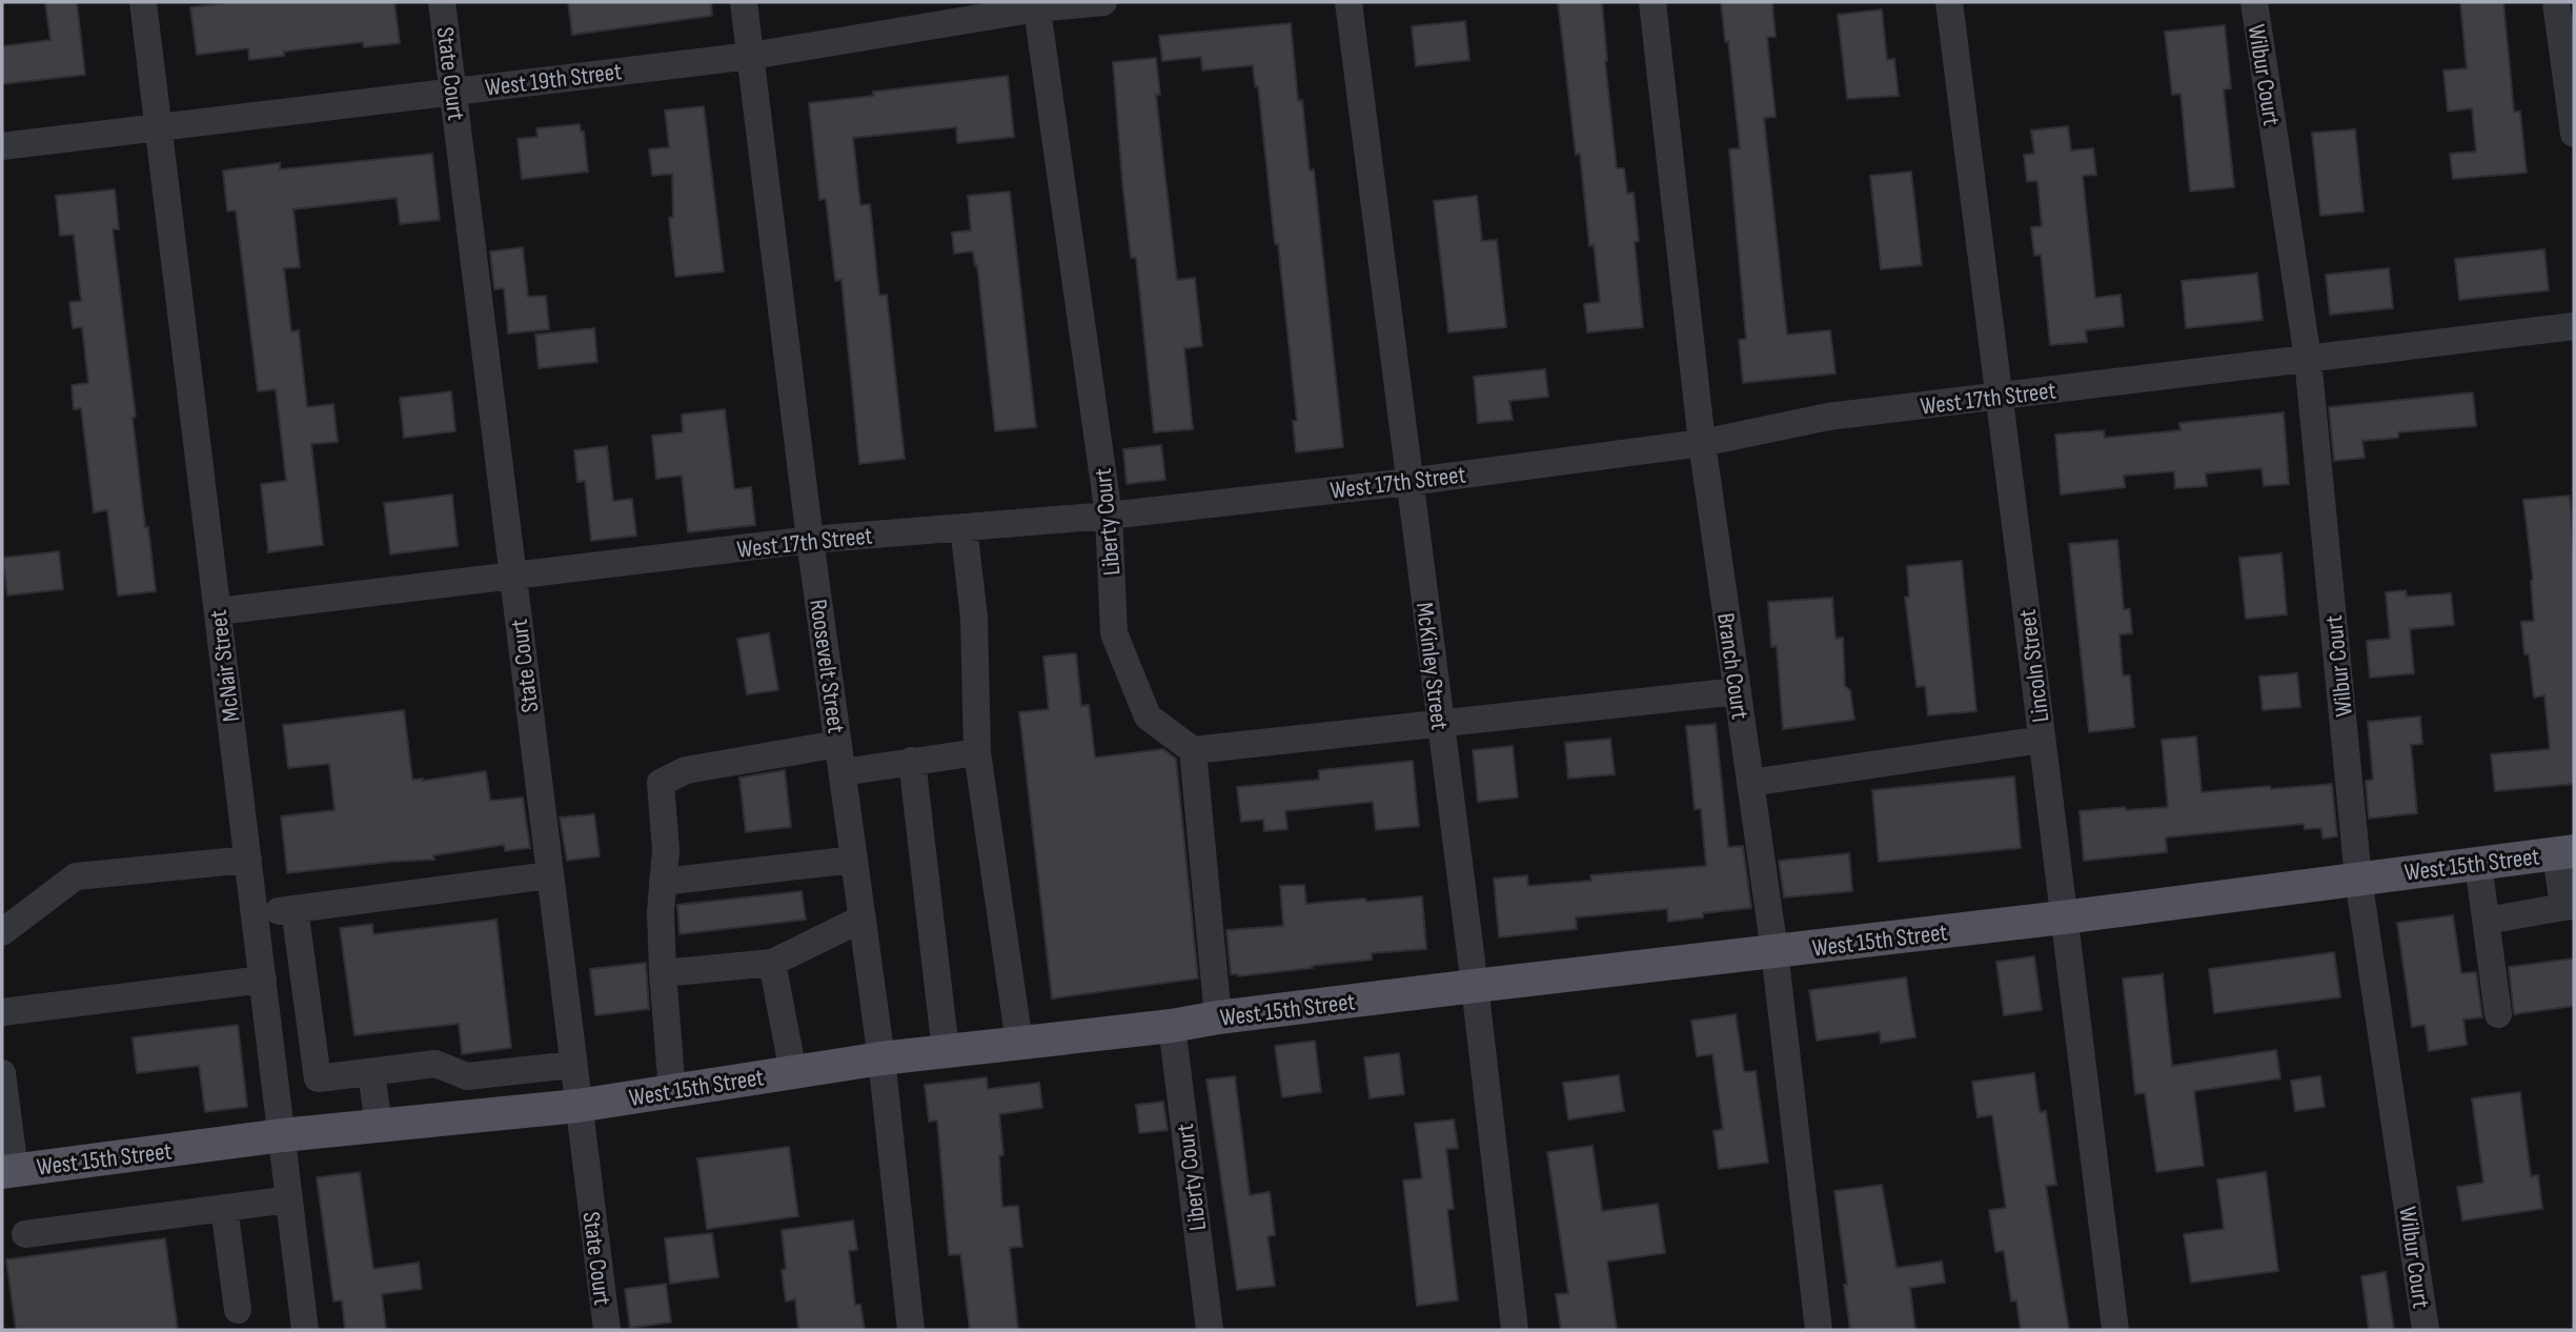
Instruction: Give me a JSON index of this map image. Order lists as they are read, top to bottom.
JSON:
{
  "streets": {
    "main road": ["West 15th Street"],
    "street": [
      "State Court",
      "Wilbur Court",
      "West 19th Street",
      "West 17th Street",
      "Liberty Court",
      "McNair Street",
      "Roosevelt Street",
      "McKinley Street",
      "Branch Court",
      "Lincoln Street"
    ]
  },
  "crossings": [
    ["State Court", "West 19th Street"],
    ["State Court", "West 17th Street"],
    ["State Court", "West 15th Street"],
    ["Wilbur Court", "West 17th Street"],
    ["Wilbur Court", "West 15th Street"],
    ["West 19th Street", "Liberty Court"],
    ["West 19th Street", "McNair Street"],
    ["West 19th Street", "Roosevelt Street"],
    ["West 17th Street", "Liberty Court"],
    ["West 17th Street", "McNair Street"],
    ["West 17th Street", "Roosevelt Street"],
    ["West 17th Street", "McKinley Street"],
    ["West 17th Street", "Branch Court"],
    ["West 17th Street", "Lincoln Street"],
    ["Liberty Court", "West 15th Street"],
    ["McNair Street", "West 15th Street"],
    ["Roosevelt Street", "West 15th Street"],
    ["McKinley Street", "West 15th Street"],
    ["Branch Court", "West 15th Street"],
    ["Lincoln Street", "West 15th Street"]
  ]
}
